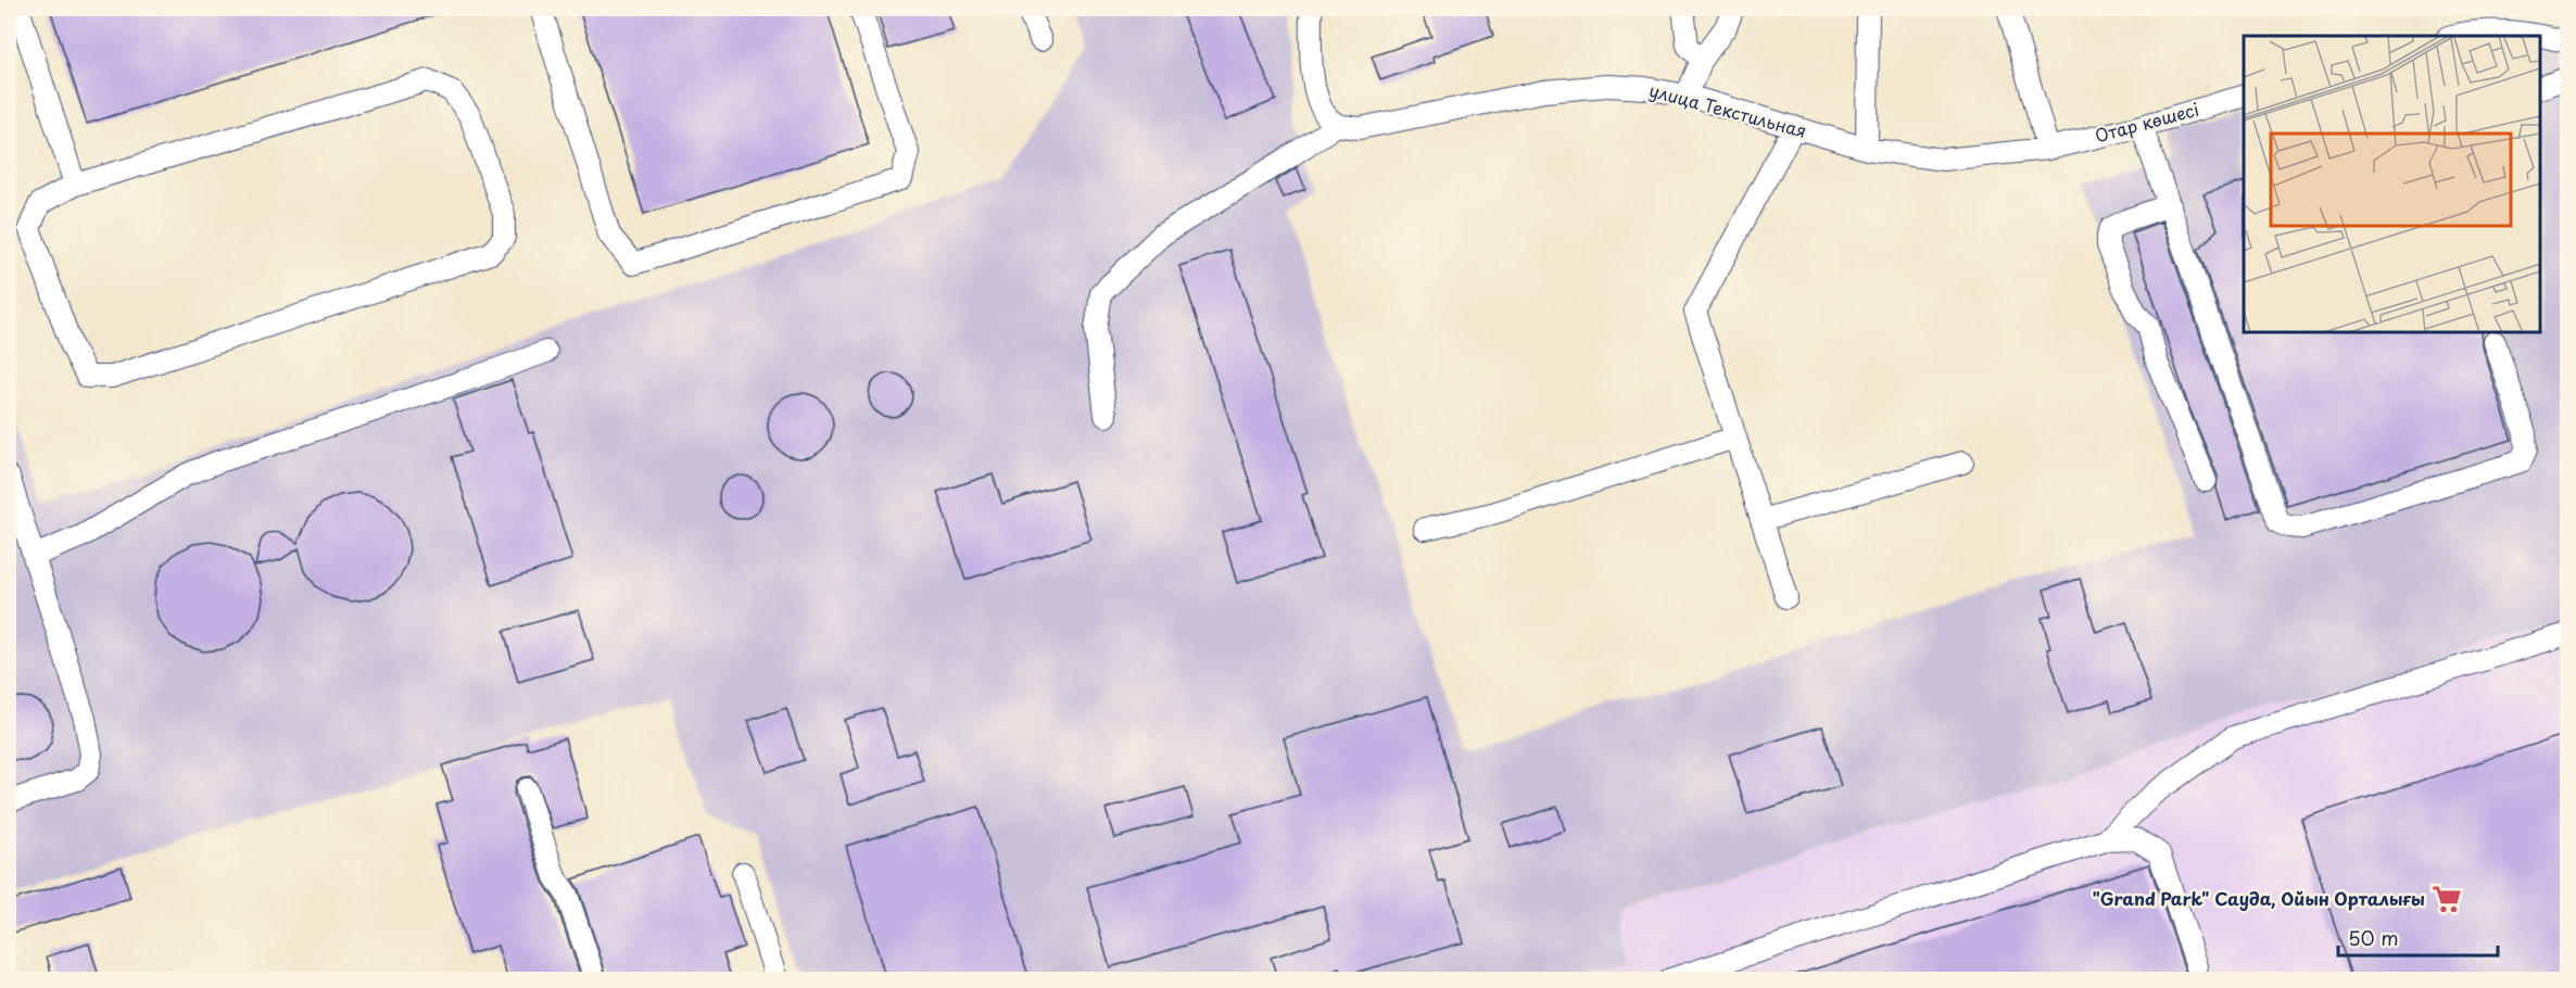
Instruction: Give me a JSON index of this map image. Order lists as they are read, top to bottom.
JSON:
{
  "streets": {
    "street": ["улица Текстильная", "Отар көшесі"]
  },
  "crossings": [
    ["улица Текстильная", "Отар көшесі"]
  ],
  "places": {
    "supermarket": ["\"Grand Park\" Сауда, Ойын Орталығы"]
  },
  "scale_bar": "50 m"
}
